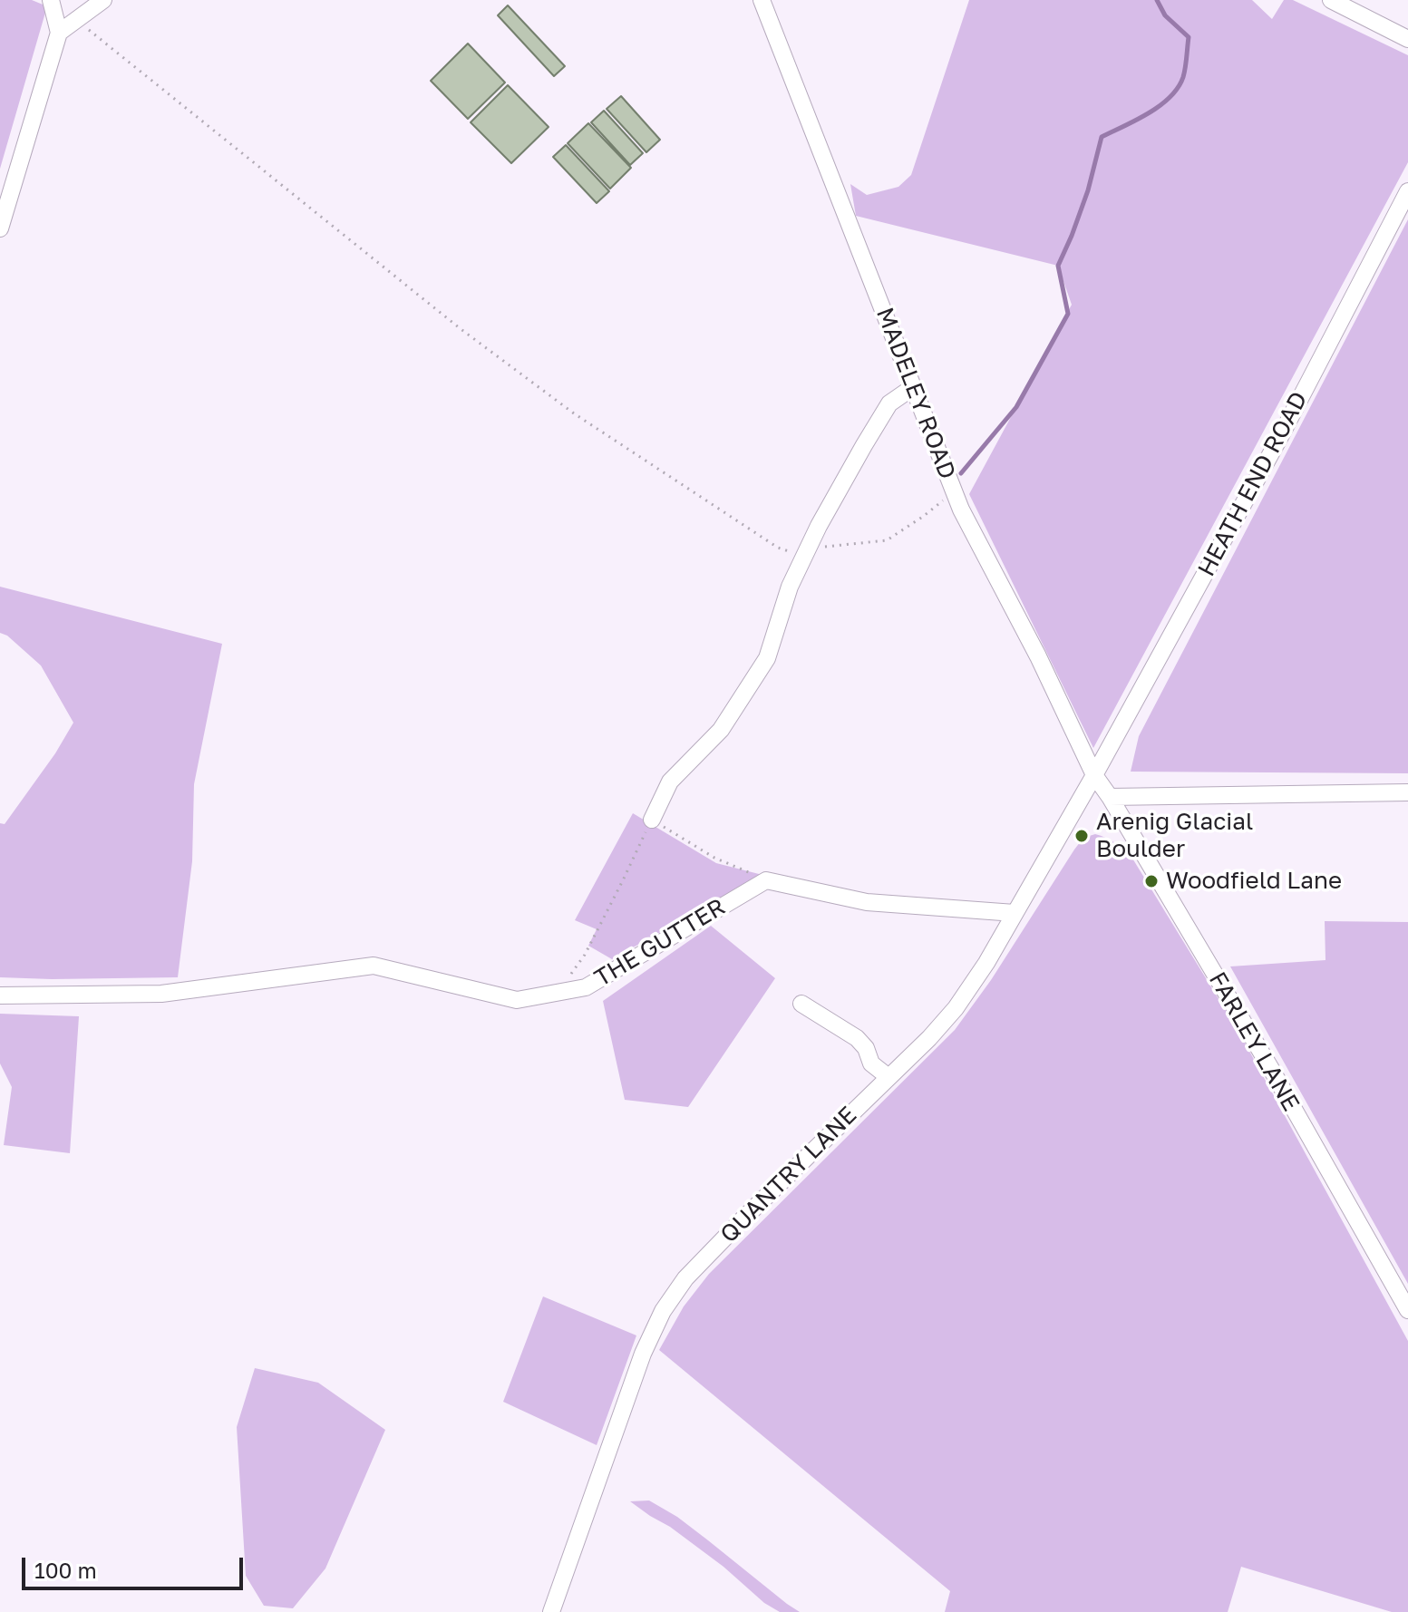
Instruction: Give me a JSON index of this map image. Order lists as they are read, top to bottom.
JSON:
{
  "streets": {
    "street": [
      "MADELEY ROAD",
      "HEATH END ROAD",
      "THE GUTTER",
      "FARLEY LANE",
      "QUANTRY LANE"
    ]
  },
  "crossings": [
    ["MADELEY ROAD", "HEATH END ROAD"],
    ["MADELEY ROAD", "FARLEY LANE"],
    ["MADELEY ROAD", "QUANTRY LANE"],
    ["HEATH END ROAD", "FARLEY LANE"],
    ["HEATH END ROAD", "QUANTRY LANE"],
    ["FARLEY LANE", "QUANTRY LANE"]
  ],
  "places": ["Arenig Glacial Boulder", "Woodfield Lane"],
  "scale_bar": "100 m"
}
